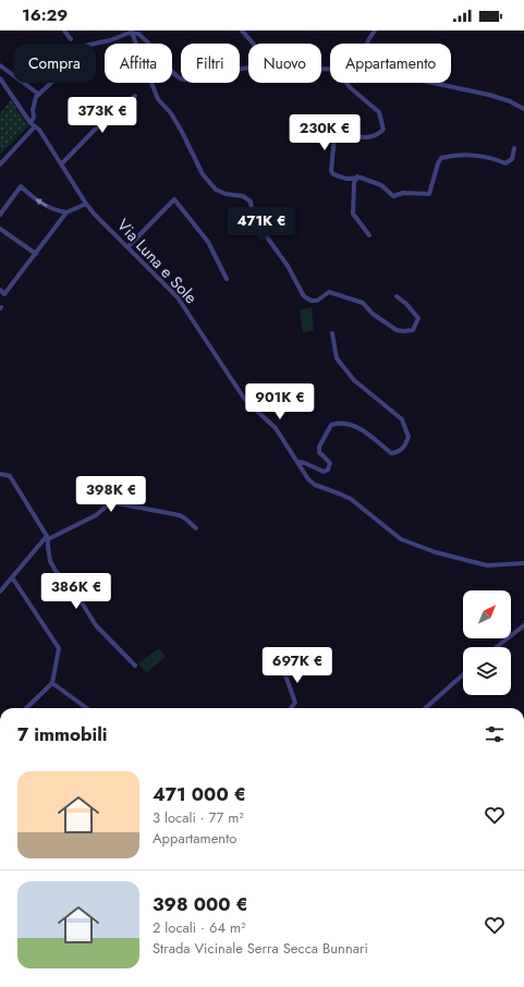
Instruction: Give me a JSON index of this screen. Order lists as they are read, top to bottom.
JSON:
{
  "streets": {
    "street": ["Via Luna e Sole"]
  },
  "north": "top right",
  "page": {
    "status": "16:29",
    "chip": [
      "Compra",
      "Affitta",
      "Filtri",
      "Nuovo",
      "Appartamento"
    ],
    "price": [
      "373K €",
      "230K €",
      "471K €",
      "901K €",
      "398K €",
      "386K €",
      "697K €"
    ],
    "heading": "7 immobili",
    "list": [
      {
        "name": "471 000 €",
        "note": "3 locali · 77 m² · Appartamento"
      },
      {
        "name": "398 000 €",
        "note": "2 locali · 64 m² · Strada Vicinale Serra Secca Bunnari"
      }
    ]
  }
}
